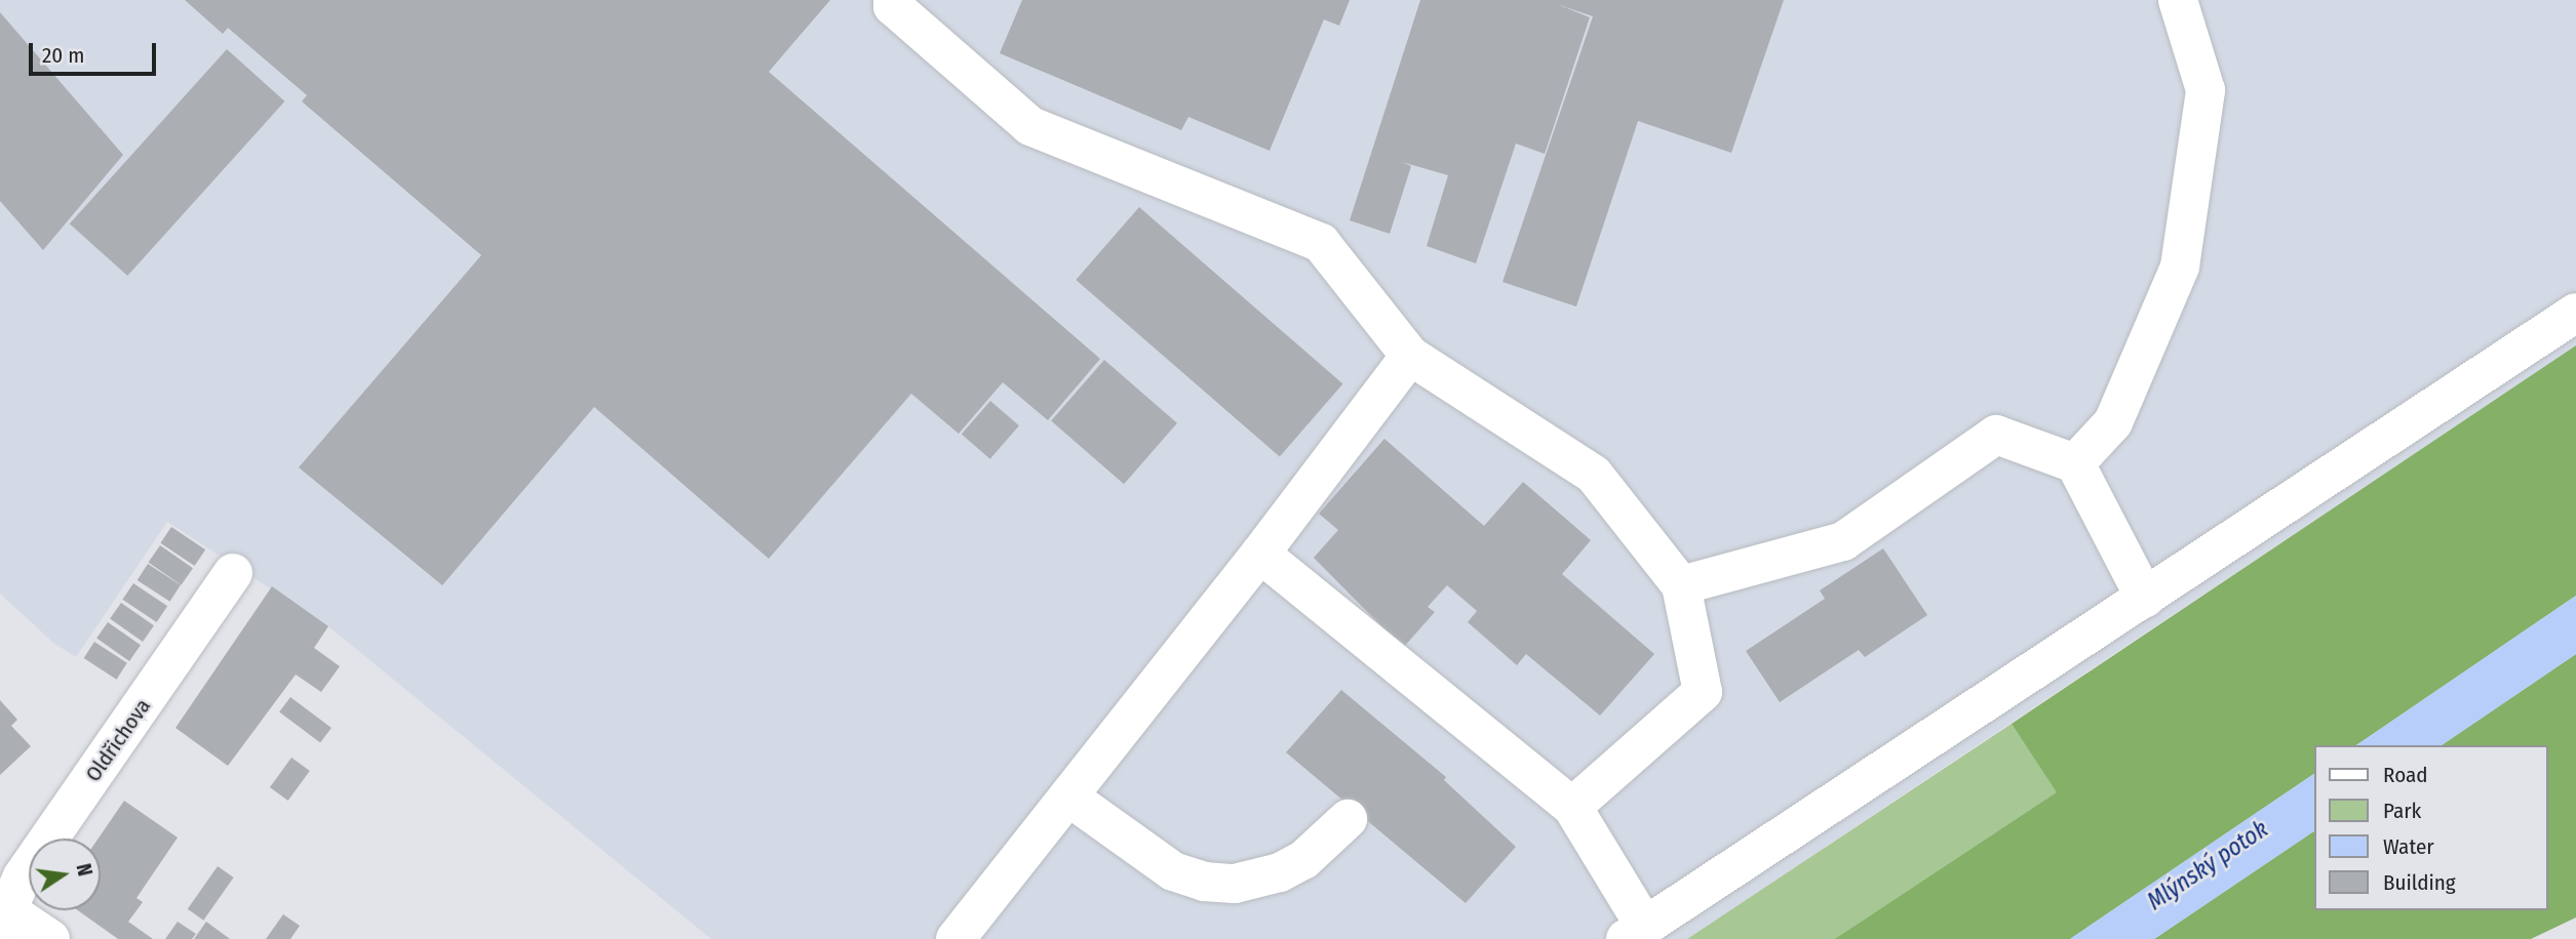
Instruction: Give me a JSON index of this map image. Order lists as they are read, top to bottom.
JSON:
{
  "streets": {
    "street": ["Oldřichova"]
  },
  "water": ["Mlýnský potok"],
  "legend": [
    "Road",
    "Park",
    "Water",
    "Building"
  ],
  "scale_bar": "20 m",
  "north": "right"
}
